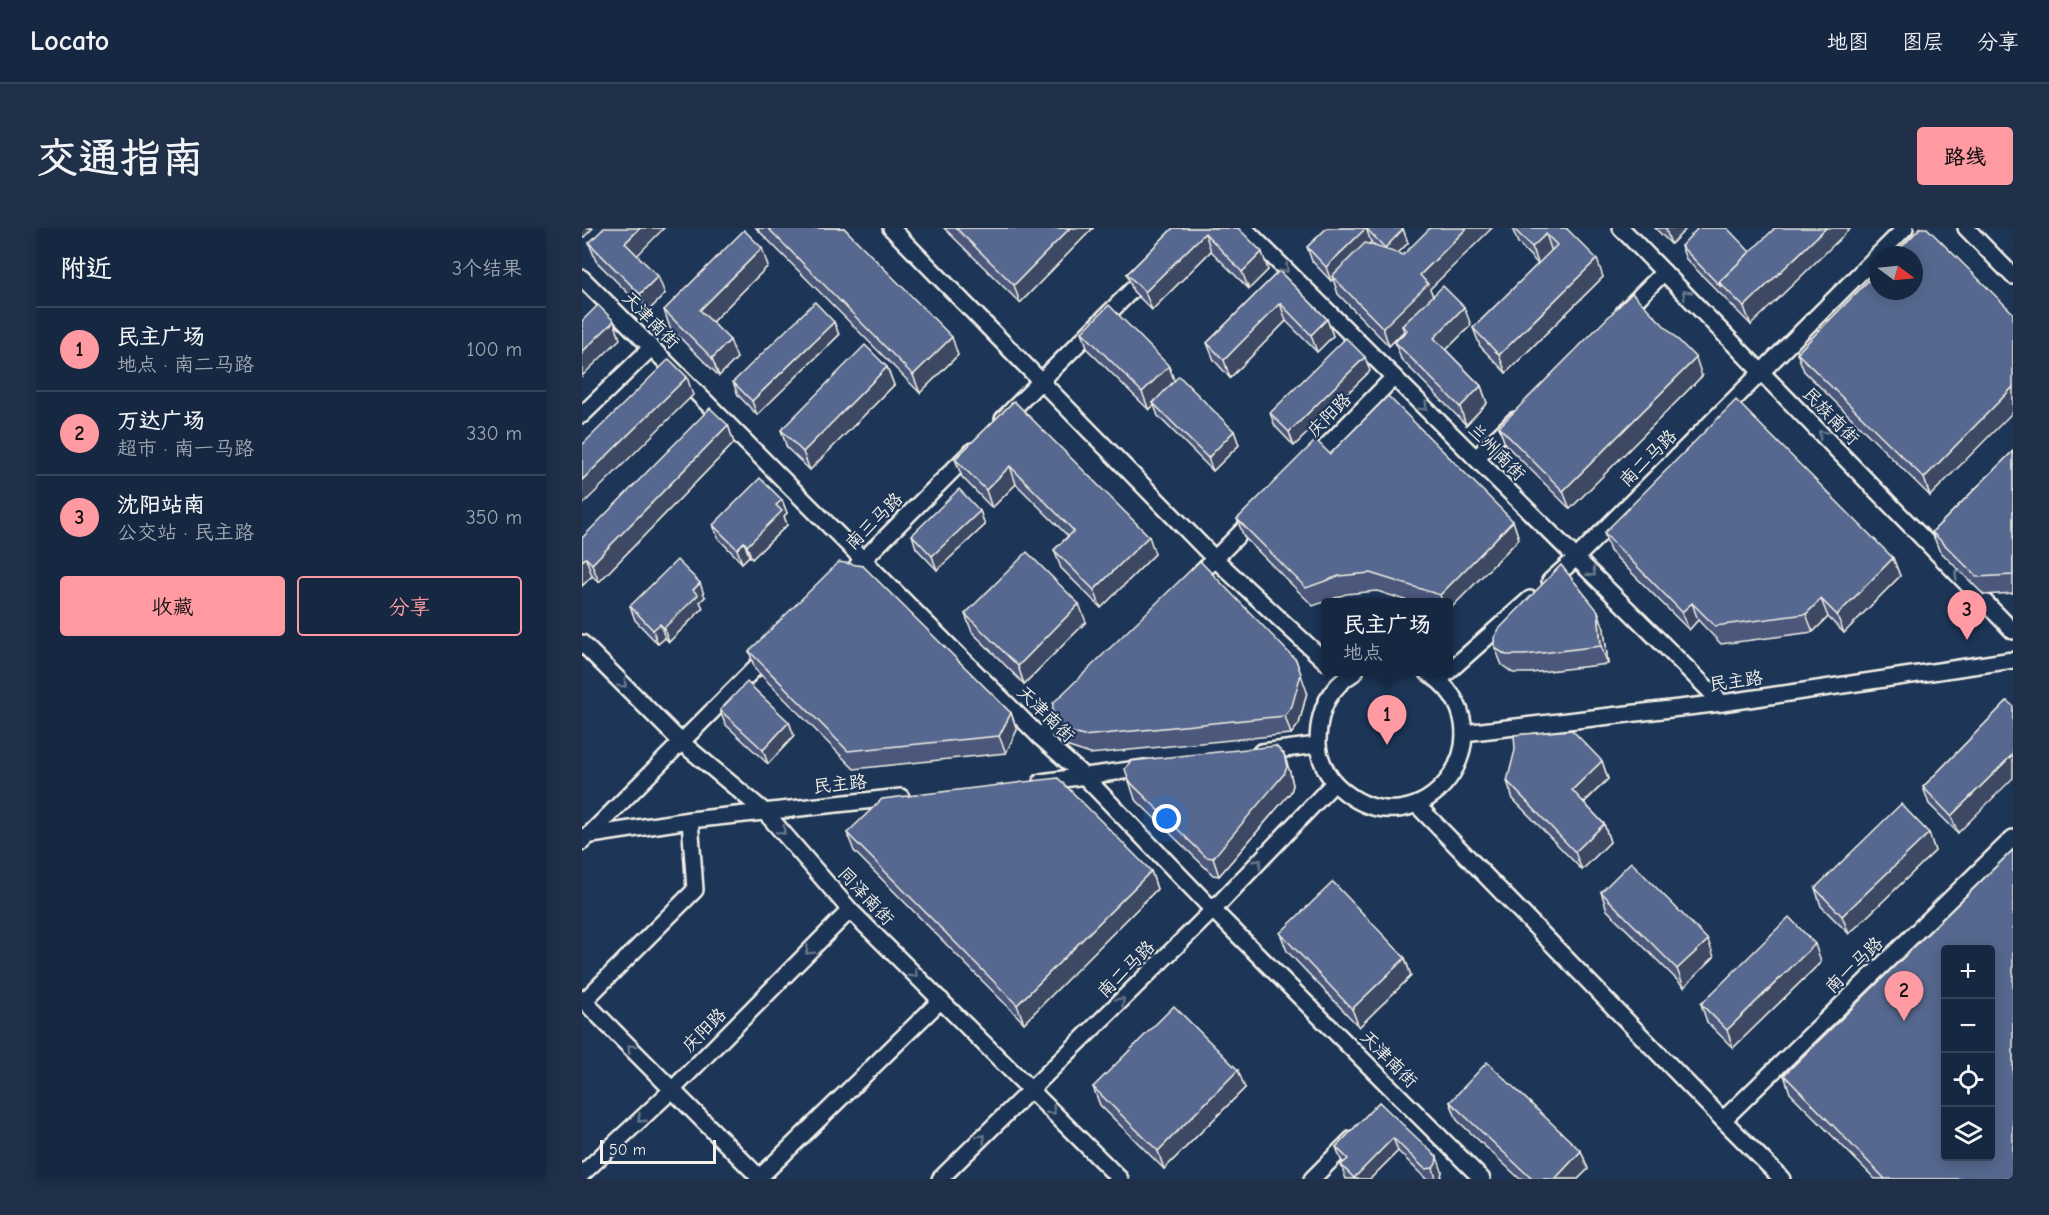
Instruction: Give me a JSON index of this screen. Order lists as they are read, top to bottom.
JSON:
{
  "streets": {
    "street": [
      "天津南街",
      "庆阳路",
      "民族南街",
      "兰州南街",
      "南二马路",
      "南三马路",
      "民主路",
      "同泽南街",
      "南一马路"
    ]
  },
  "crossings": [
    ["天津南街", "南二马路"],
    ["天津南街", "南三马路"],
    ["庆阳路", "兰州南街"],
    ["庆阳路", "同泽南街"],
    ["民族南街", "南二马路"],
    ["兰州南街", "南二马路"],
    ["兰州南街", "民主路"],
    ["南二马路", "同泽南街"],
    ["民主路", "同泽南街"]
  ],
  "one_way": [
    "民族南街",
    "兰州南街",
    "南二马路",
    "同泽南街"
  ],
  "scale_bar": "50 m",
  "north": "right",
  "page": {
    "header": "Locato",
    "nav": ["地图", "图层", "分享"],
    "buttons": [
      "路线",
      ["收藏", "分享"]
    ],
    "title": "交通指南",
    "heading": ["附近", "3个结果"],
    "list": [
      {
        "mark": "1",
        "name": "民主广场",
        "note": "地点 · 南二马路",
        "value": "100 m"
      },
      {
        "mark": "2",
        "name": "万达广场",
        "note": "超市 · 南一马路",
        "value": "330 m"
      },
      {
        "mark": "3",
        "name": "沈阳站南",
        "note": "公交站 · 民主路",
        "value": "350 m"
      }
    ],
    "pins": ["3", "1", "2"],
    "popup": ["民主广场", "地点"],
    "map_buttons": ["+", "−"],
    "scale": "50 m"
  }
}
